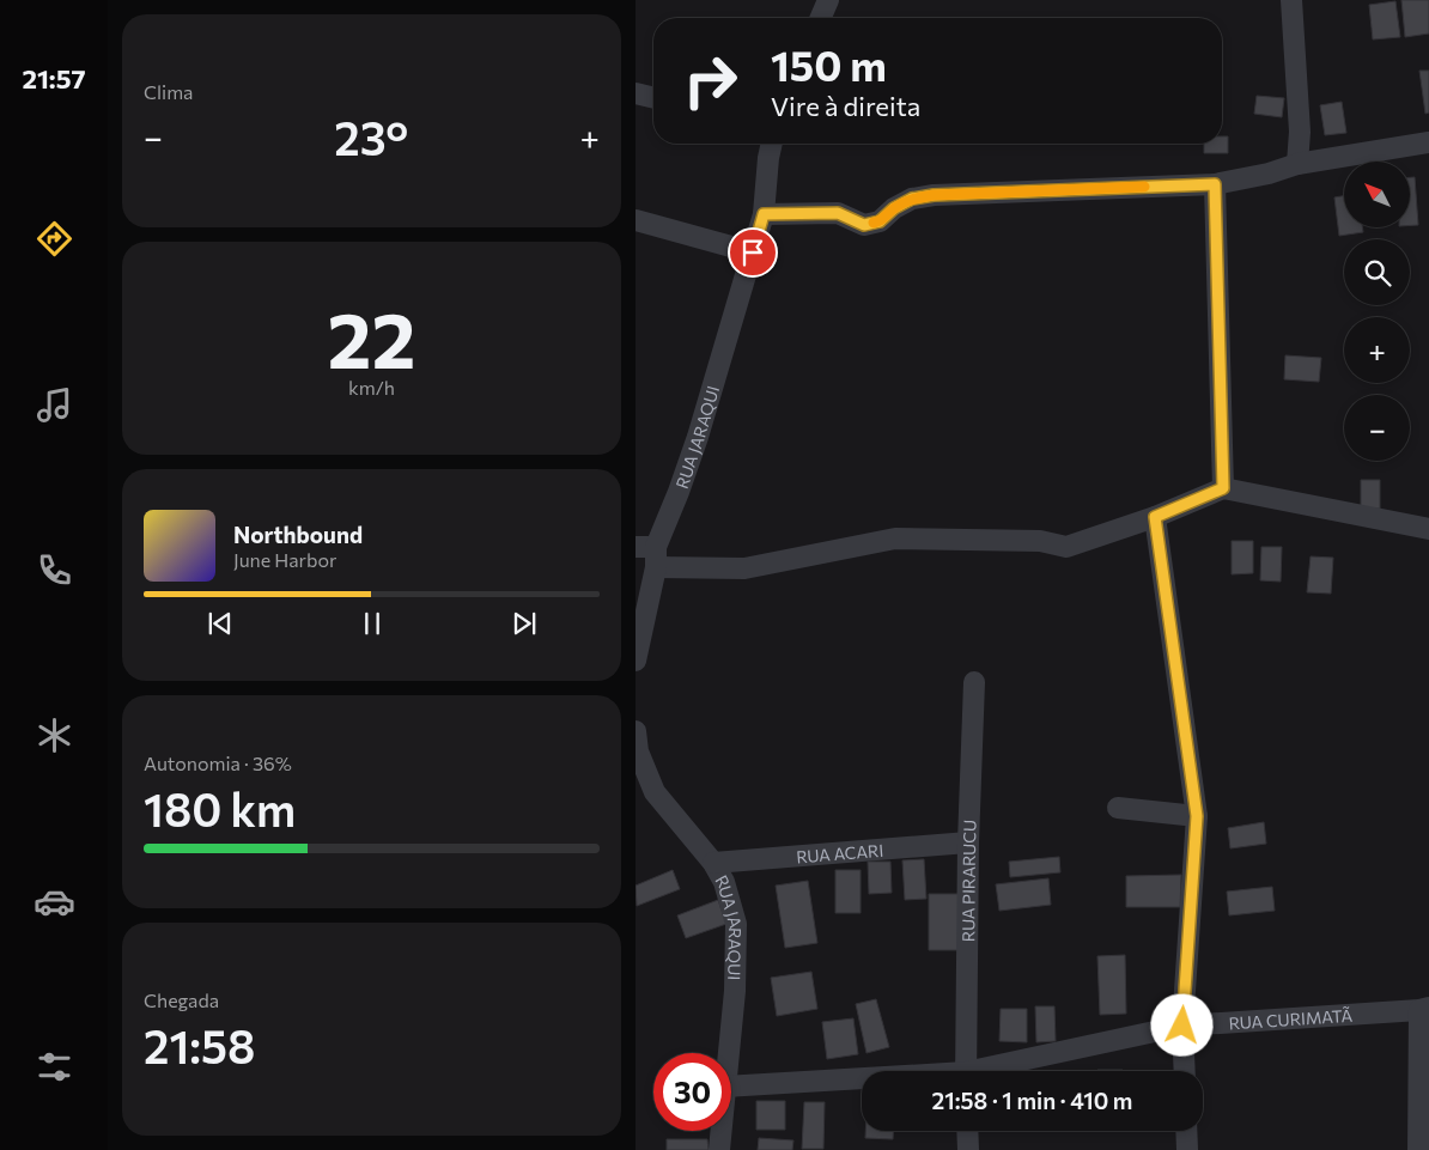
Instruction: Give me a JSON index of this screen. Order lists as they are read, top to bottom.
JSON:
{
  "streets": {
    "street": [
      "RUA JARAQUI",
      "RUA ACARI",
      "RUA PIRARUCU",
      "RUA CURIMATÃ"
    ]
  },
  "crossings": [
    ["RUA JARAQUI", "RUA ACARI"],
    ["RUA ACARI", "RUA PIRARUCU"]
  ],
  "north": "top left",
  "page": {
    "tabs": "21:57",
    "tile": [
      "Clima",
      ["22", "km/h"],
      ["Autonomia · 36%", "180 km"],
      ["Chegada", "21:58"]
    ],
    "turn": ["150 m", "Vire à direita"],
    "heat": ["−", "23°", "+"],
    "map_buttons": ["+", "−"],
    "song": ["Northbound", "June Harbor"],
    "limit": "30",
    "trip": "21:58 · 1 min · 410 m"
  }
}
